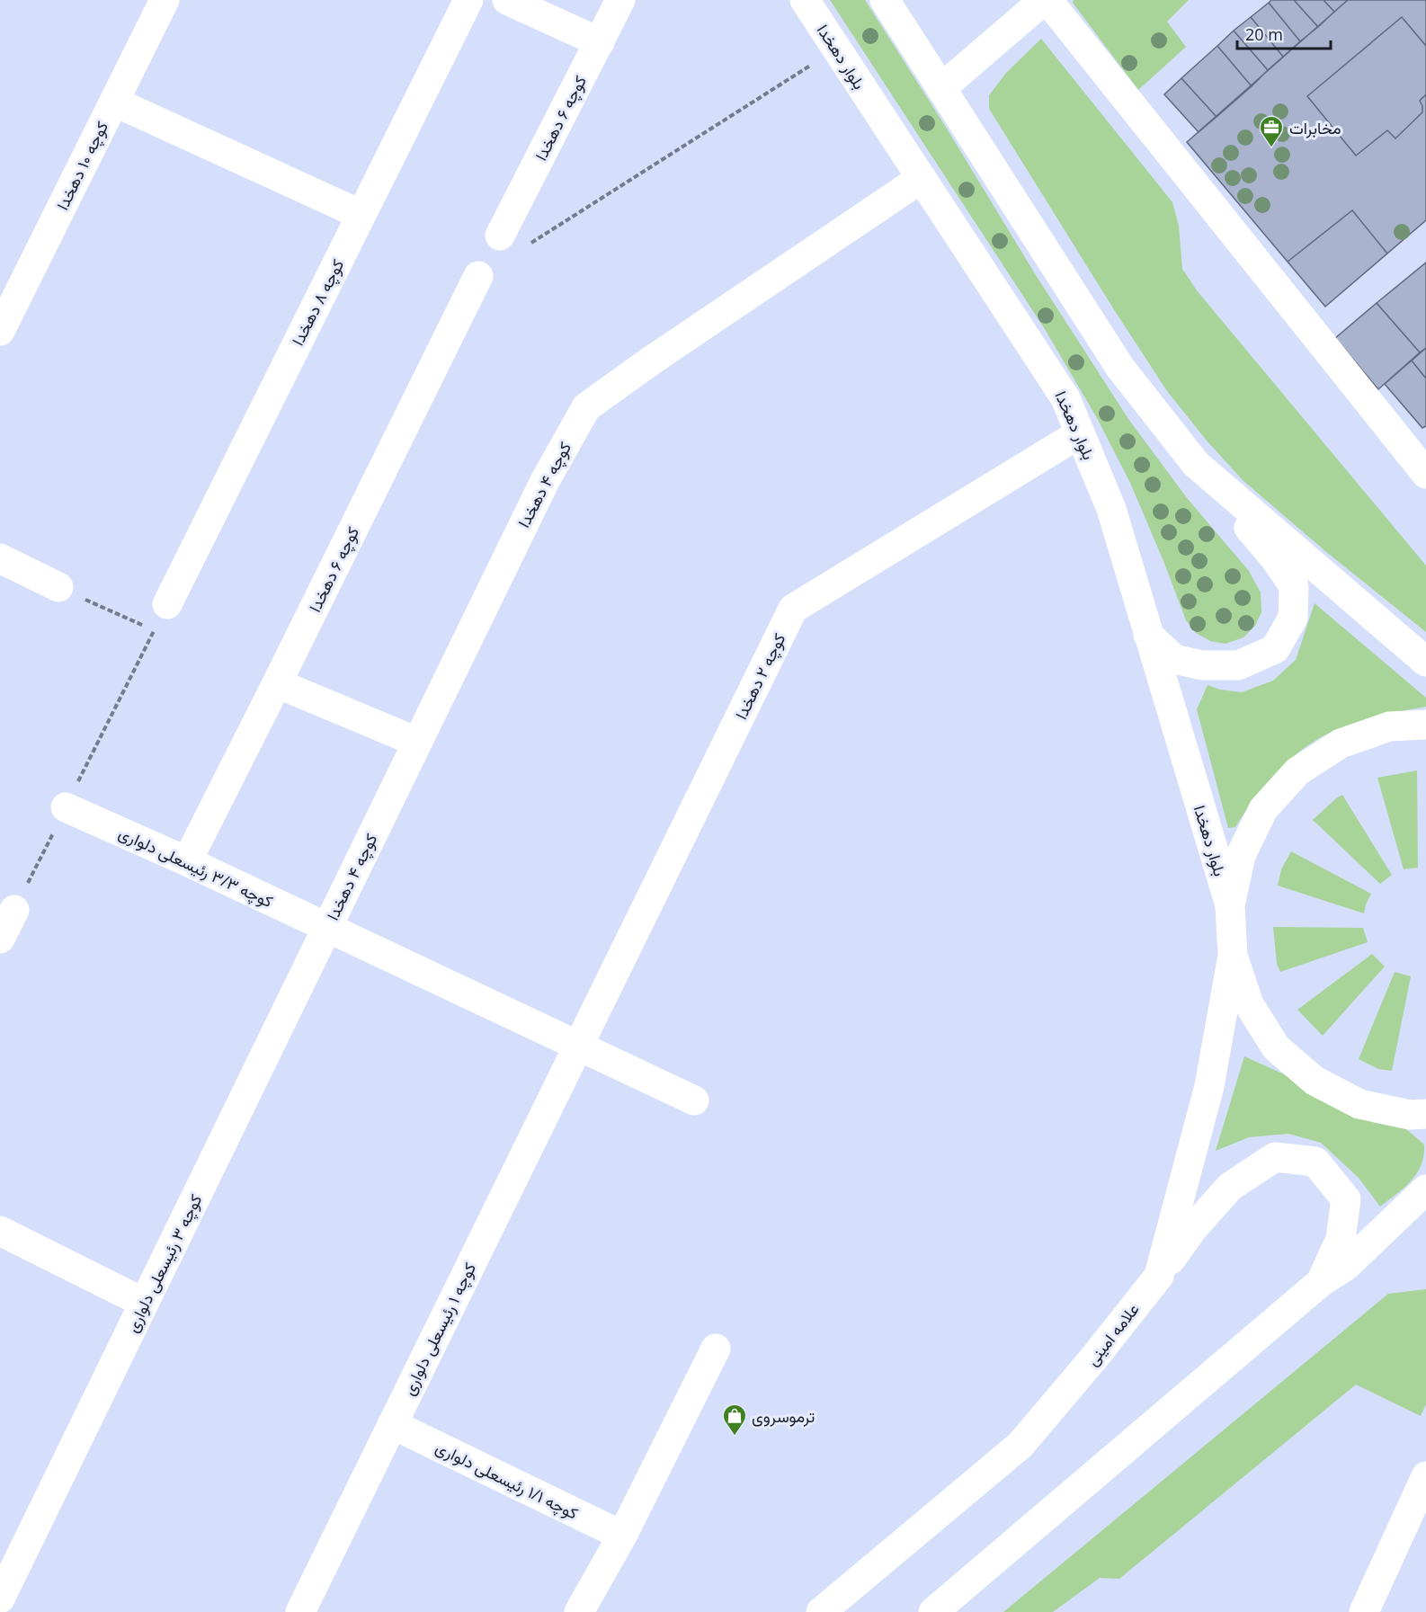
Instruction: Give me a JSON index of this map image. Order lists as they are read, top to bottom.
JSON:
{
  "streets": {
    "street": [
      "بلوار دهخدا",
      "کوچه ۶ دهخدا",
      "کوچه ۱۰ دهخدا",
      "کوچه ۸ دهخدا",
      "کوچه ۴ دهخدا",
      "کوچه ۲ دهخدا",
      "کوچه ۳/۳ رئیسعلی دلواری",
      "کوچه ۳ رئیسعلی دلواری",
      "کوچه ۱ رئیسعلی دلواری",
      "علامه امینی",
      "کوچه ۱/۱ رئیسعلی دلواری"
    ]
  },
  "crossings": [
    ["بلوار دهخدا", "کوچه ۴ دهخدا"],
    ["بلوار دهخدا", "کوچه ۲ دهخدا"],
    ["کوچه ۶ دهخدا", "کوچه ۳/۳ رئیسعلی دلواری"],
    ["کوچه ۴ دهخدا", "کوچه ۳/۳ رئیسعلی دلواری"],
    ["کوچه ۴ دهخدا", "کوچه ۳ رئیسعلی دلواری"],
    ["کوچه ۲ دهخدا", "کوچه ۳/۳ رئیسعلی دلواری"],
    ["کوچه ۲ دهخدا", "کوچه ۱ رئیسعلی دلواری"],
    ["کوچه ۳/۳ رئیسعلی دلواری", "کوچه ۳ رئیسعلی دلواری"],
    ["کوچه ۳/۳ رئیسعلی دلواری", "کوچه ۱ رئیسعلی دلواری"],
    ["کوچه ۱ رئیسعلی دلواری", "کوچه ۱/۱ رئیسعلی دلواری"]
  ],
  "places": {
    "office": ["مخابرات"],
    "shop": ["ترموسروی"]
  },
  "scale_bar": "20 m"
}
